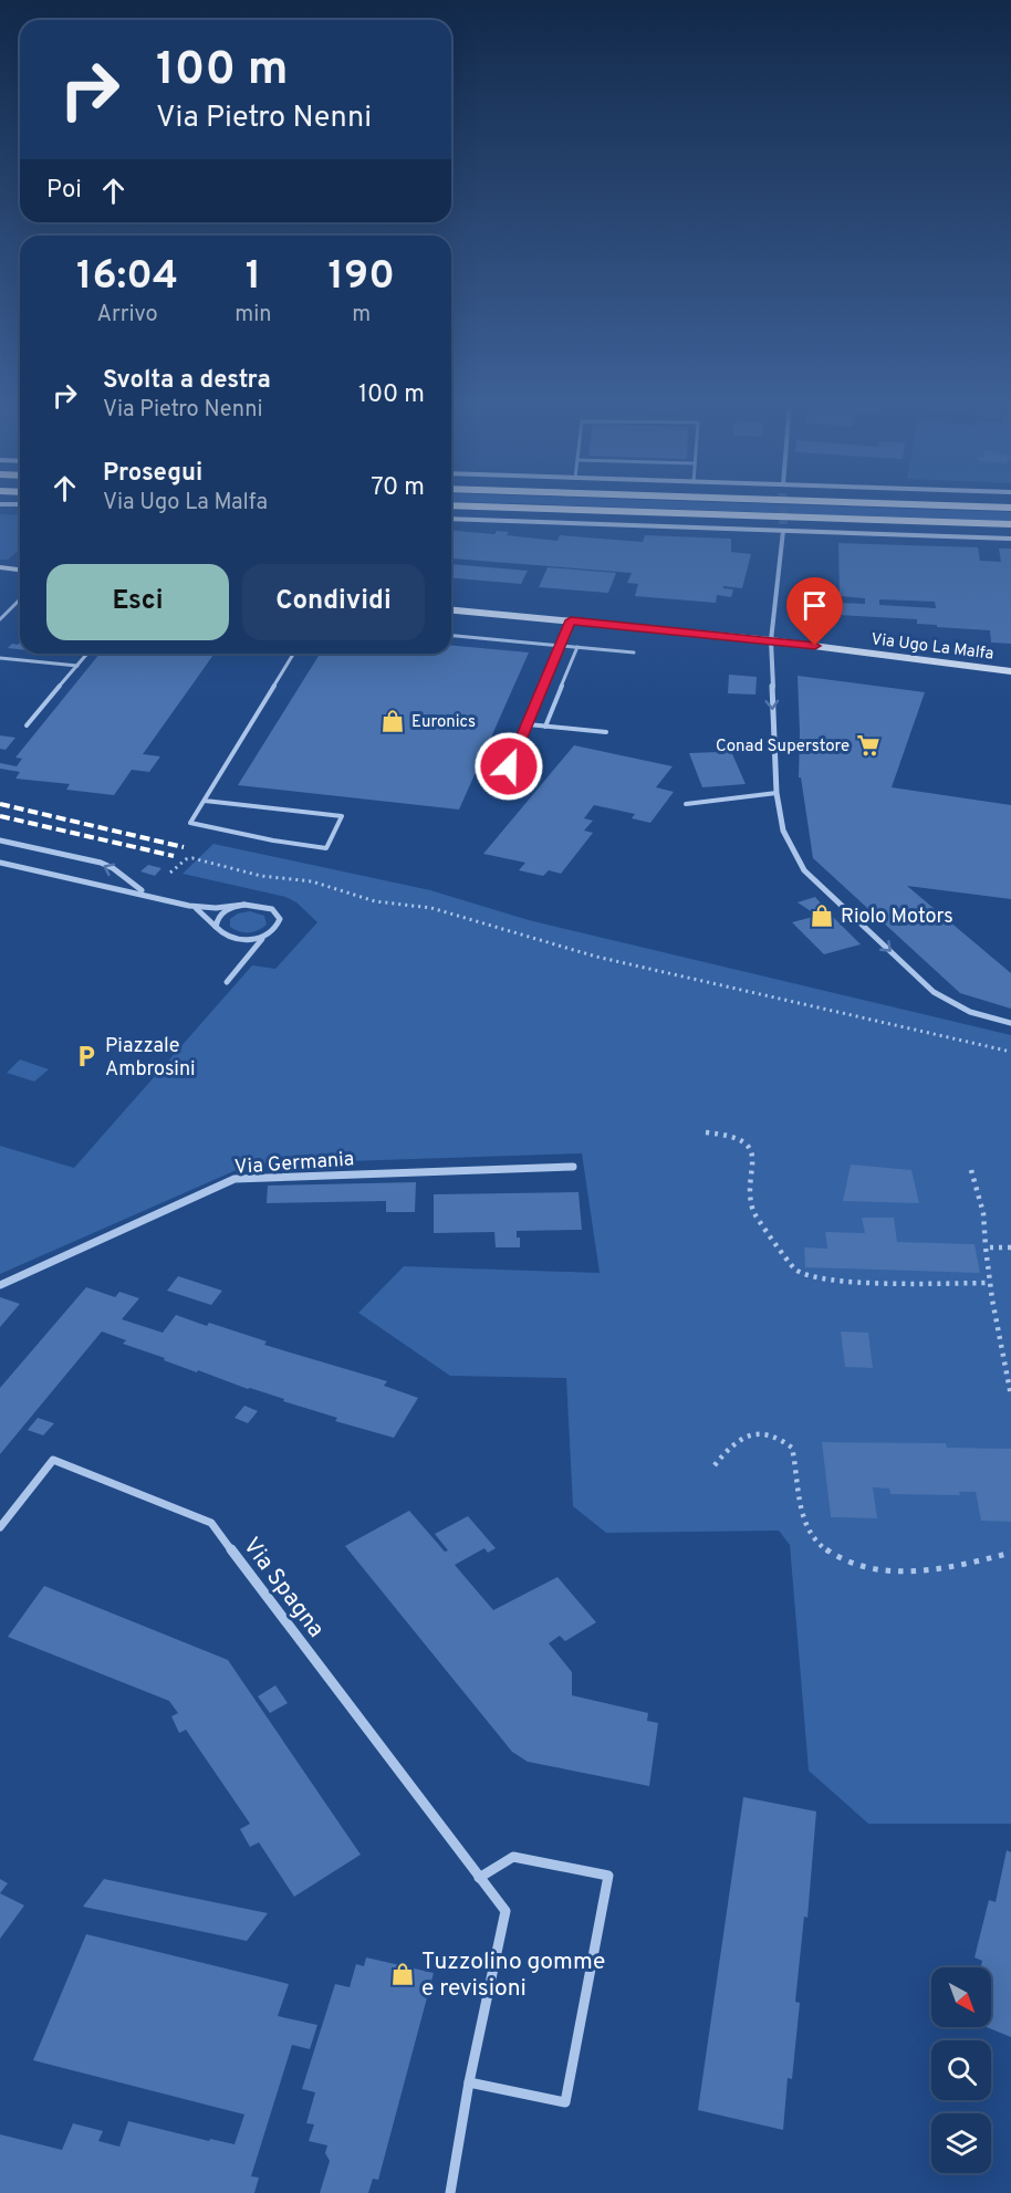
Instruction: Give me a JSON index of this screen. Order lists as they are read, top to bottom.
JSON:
{
  "streets": {
    "street": ["Via Ugo La Malfa", "Via Germania", "Via Spagna"]
  },
  "places": {
    "shop": ["Euronics", "Riolo Motors", "Tuzzolino gomme e revisioni"],
    "supermarket": ["Conad Superstore"],
    "parking": ["Piazzale Ambrosini"]
  },
  "north": "bottom right",
  "page": {
    "turn": ["100 m", "Via Pietro Nenni"],
    "then": "Poi",
    "eta": [
      "16:04",
      "Arrivo",
      "1",
      "min",
      "190",
      "m"
    ],
    "list": [
      {
        "name": "Svolta a destra",
        "note": "Via Pietro Nenni",
        "value": "100 m"
      },
      {
        "name": "Prosegui",
        "note": "Via Ugo La Malfa",
        "value": "70 m"
      }
    ],
    "buttons": ["Esci", "Condividi"]
  }
}
